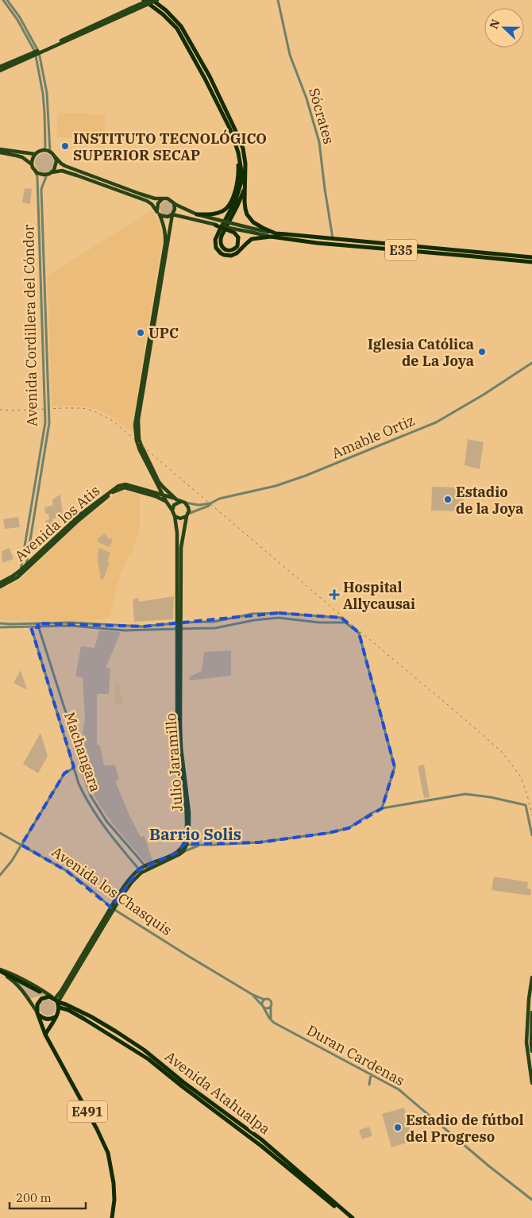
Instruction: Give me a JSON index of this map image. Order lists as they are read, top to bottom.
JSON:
{
  "streets": {
    "highway": ["E35", "Avenida Atahualpa", "E491"],
    "main road": ["Avenida los Atis", "Julio Jaramillo"],
    "street": [
      "Sócrates",
      "Avenida Cordillera del Cóndor",
      "Amable Ortiz",
      "Machangara",
      "Avenida los Chasquis",
      "Duran Cardenas"
    ]
  },
  "crossings": [
    ["Sócrates", "E35"],
    ["Avenida Cordillera del Cóndor", "Avenida los Atis"],
    ["Amable Ortiz", "Julio Jaramillo"],
    ["Avenida los Atis", "Julio Jaramillo"],
    ["Avenida los Chasquis", "Duran Cardenas"],
    ["Avenida Atahualpa", "E491"]
  ],
  "districts": ["Barrio Solis"],
  "places": {
    "other": [
      "INSTITUTO TECNOLÓGICO SUPERIOR SECAP",
      "UPC",
      "Iglesia Católica de La Joya",
      "Estadio de la Joya",
      "Estadio de fútbol del Progreso"
    ],
    "health": ["Hospital Allycausai"]
  },
  "scale_bar": "200 m",
  "north": "left"
}
